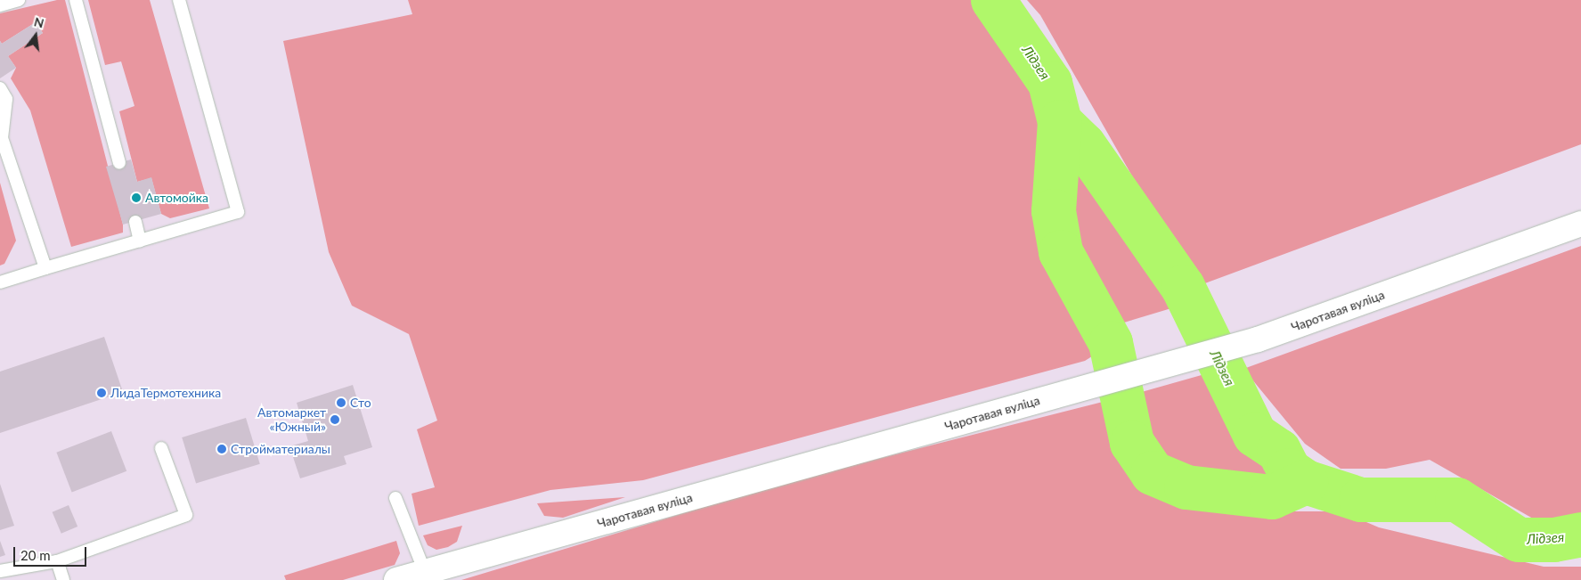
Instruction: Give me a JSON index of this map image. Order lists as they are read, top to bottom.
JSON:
{
  "streets": {
    "street": ["Чаротавая вуліца"]
  },
  "water": ["Лідзея"],
  "places": [
    "Автомойка",
    "ЛидаТермотехника",
    "Сто",
    "Автомаркет «Южный»",
    "Стройматериалы"
  ],
  "scale_bar": "20 m",
  "north": "top"
}
